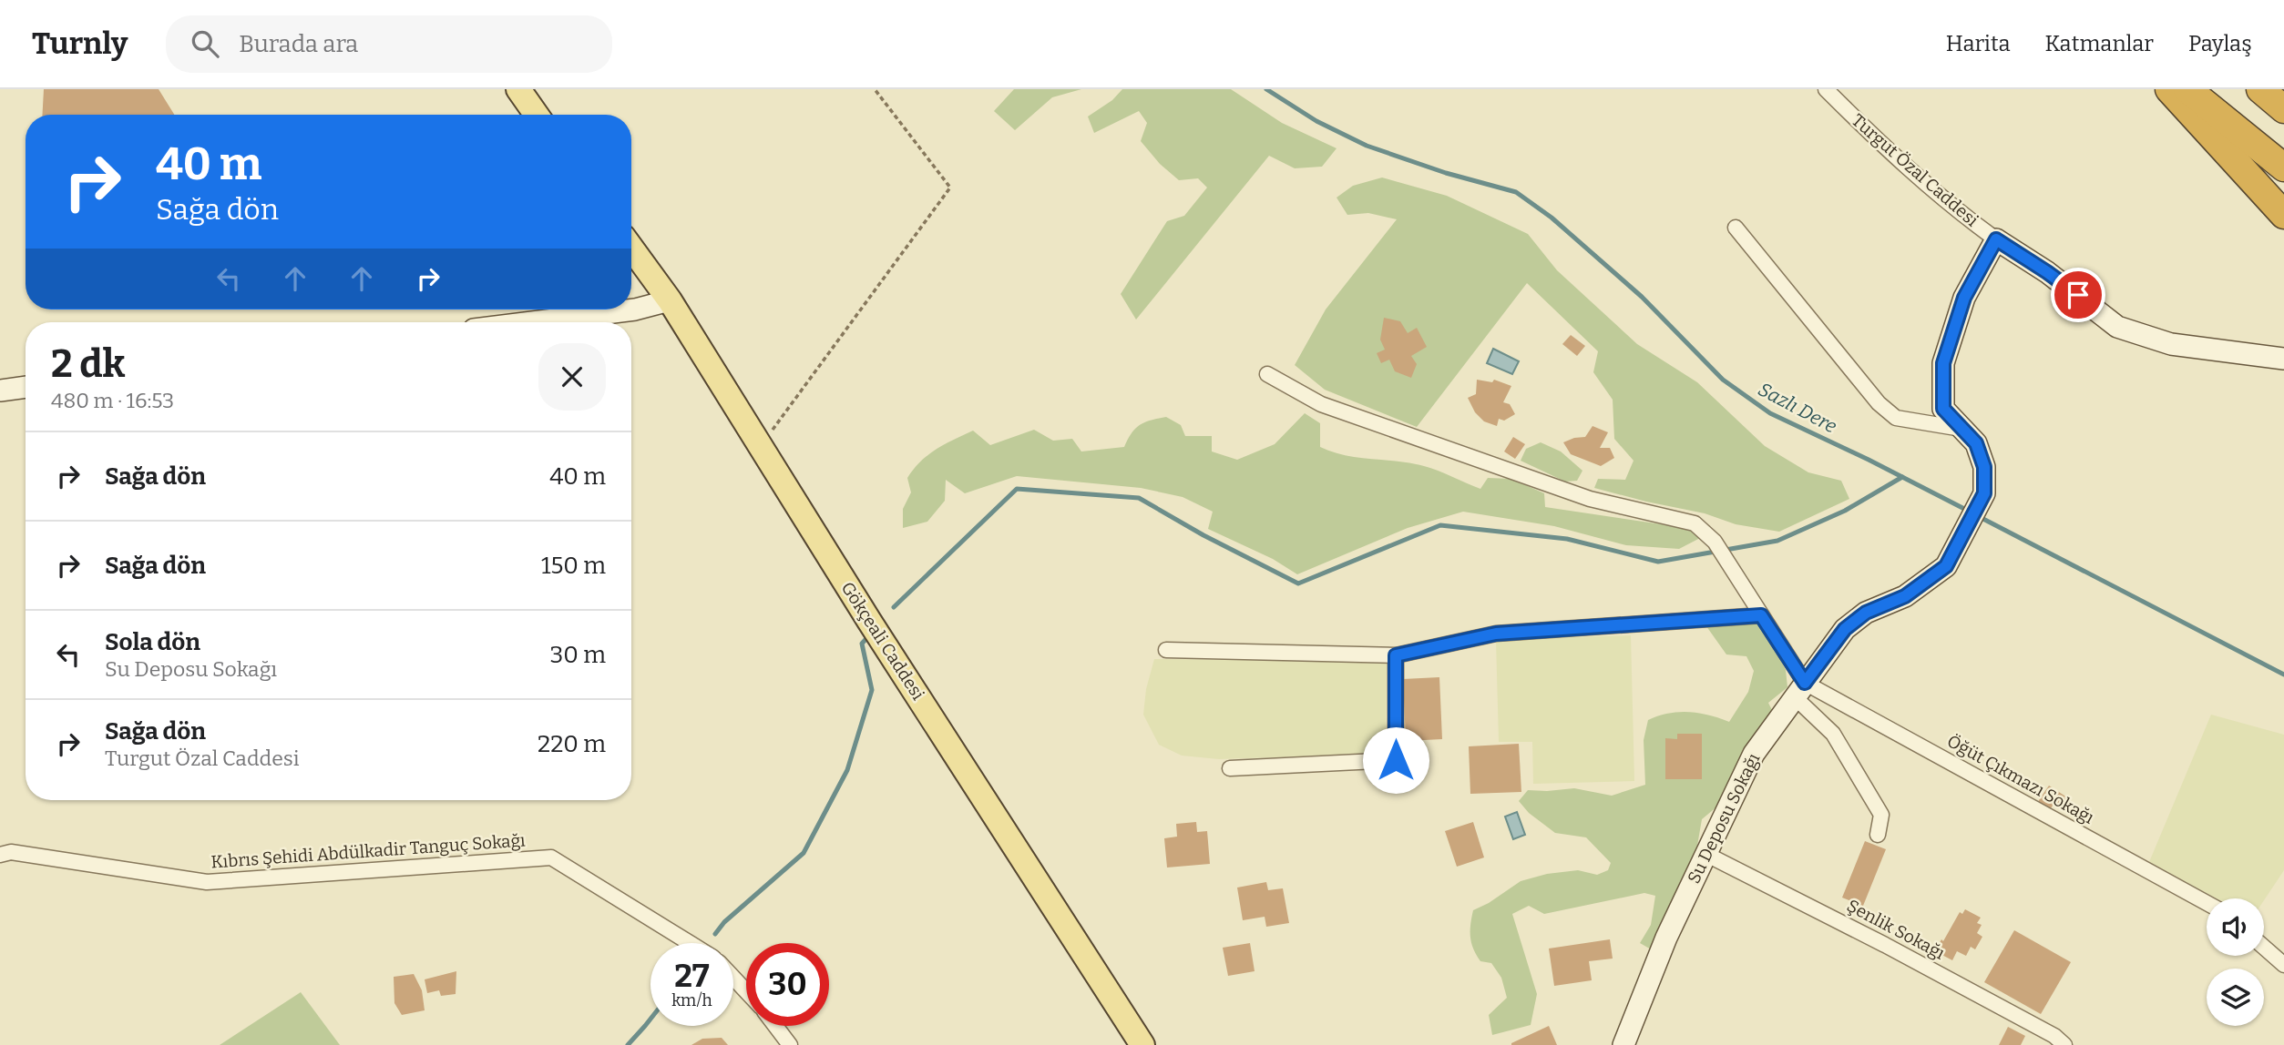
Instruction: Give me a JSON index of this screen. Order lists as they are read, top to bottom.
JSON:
{
  "streets": {
    "main road": ["Gökçeali Caddesi"],
    "street": [
      "Turgut Özal Caddesi",
      "Öğüt Çıkmazı Sokağı",
      "Su Deposu Sokağı",
      "Kıbrıs Şehidi Abdülkadir Tanguç Sokağı",
      "Şenlik Sokağı"
    ]
  },
  "crossings": [
    ["Turgut Özal Caddesi", "Su Deposu Sokağı"],
    ["Öğüt Çıkmazı Sokağı", "Su Deposu Sokağı"],
    ["Su Deposu Sokağı", "Şenlik Sokağı"]
  ],
  "water": ["Sazlı Dere"],
  "page": {
    "header": "Turnly",
    "search": "Burada ara",
    "nav": ["Harita", "Katmanlar", "Paylaş"],
    "turn": ["40 m", "Sağa dön"],
    "heading": ["2 dk", "480 m · 16:53"],
    "list": [
      {
        "name": "Sağa dön",
        "value": "40 m"
      },
      {
        "name": "Sağa dön",
        "value": "150 m"
      },
      {
        "name": "Sola dön",
        "note": "Su Deposu Sokağı",
        "value": "30 m"
      },
      {
        "name": "Sağa dön",
        "note": "Turgut Özal Caddesi",
        "value": "220 m"
      }
    ],
    "speed": "27 km/h",
    "limit": "30"
  }
}
